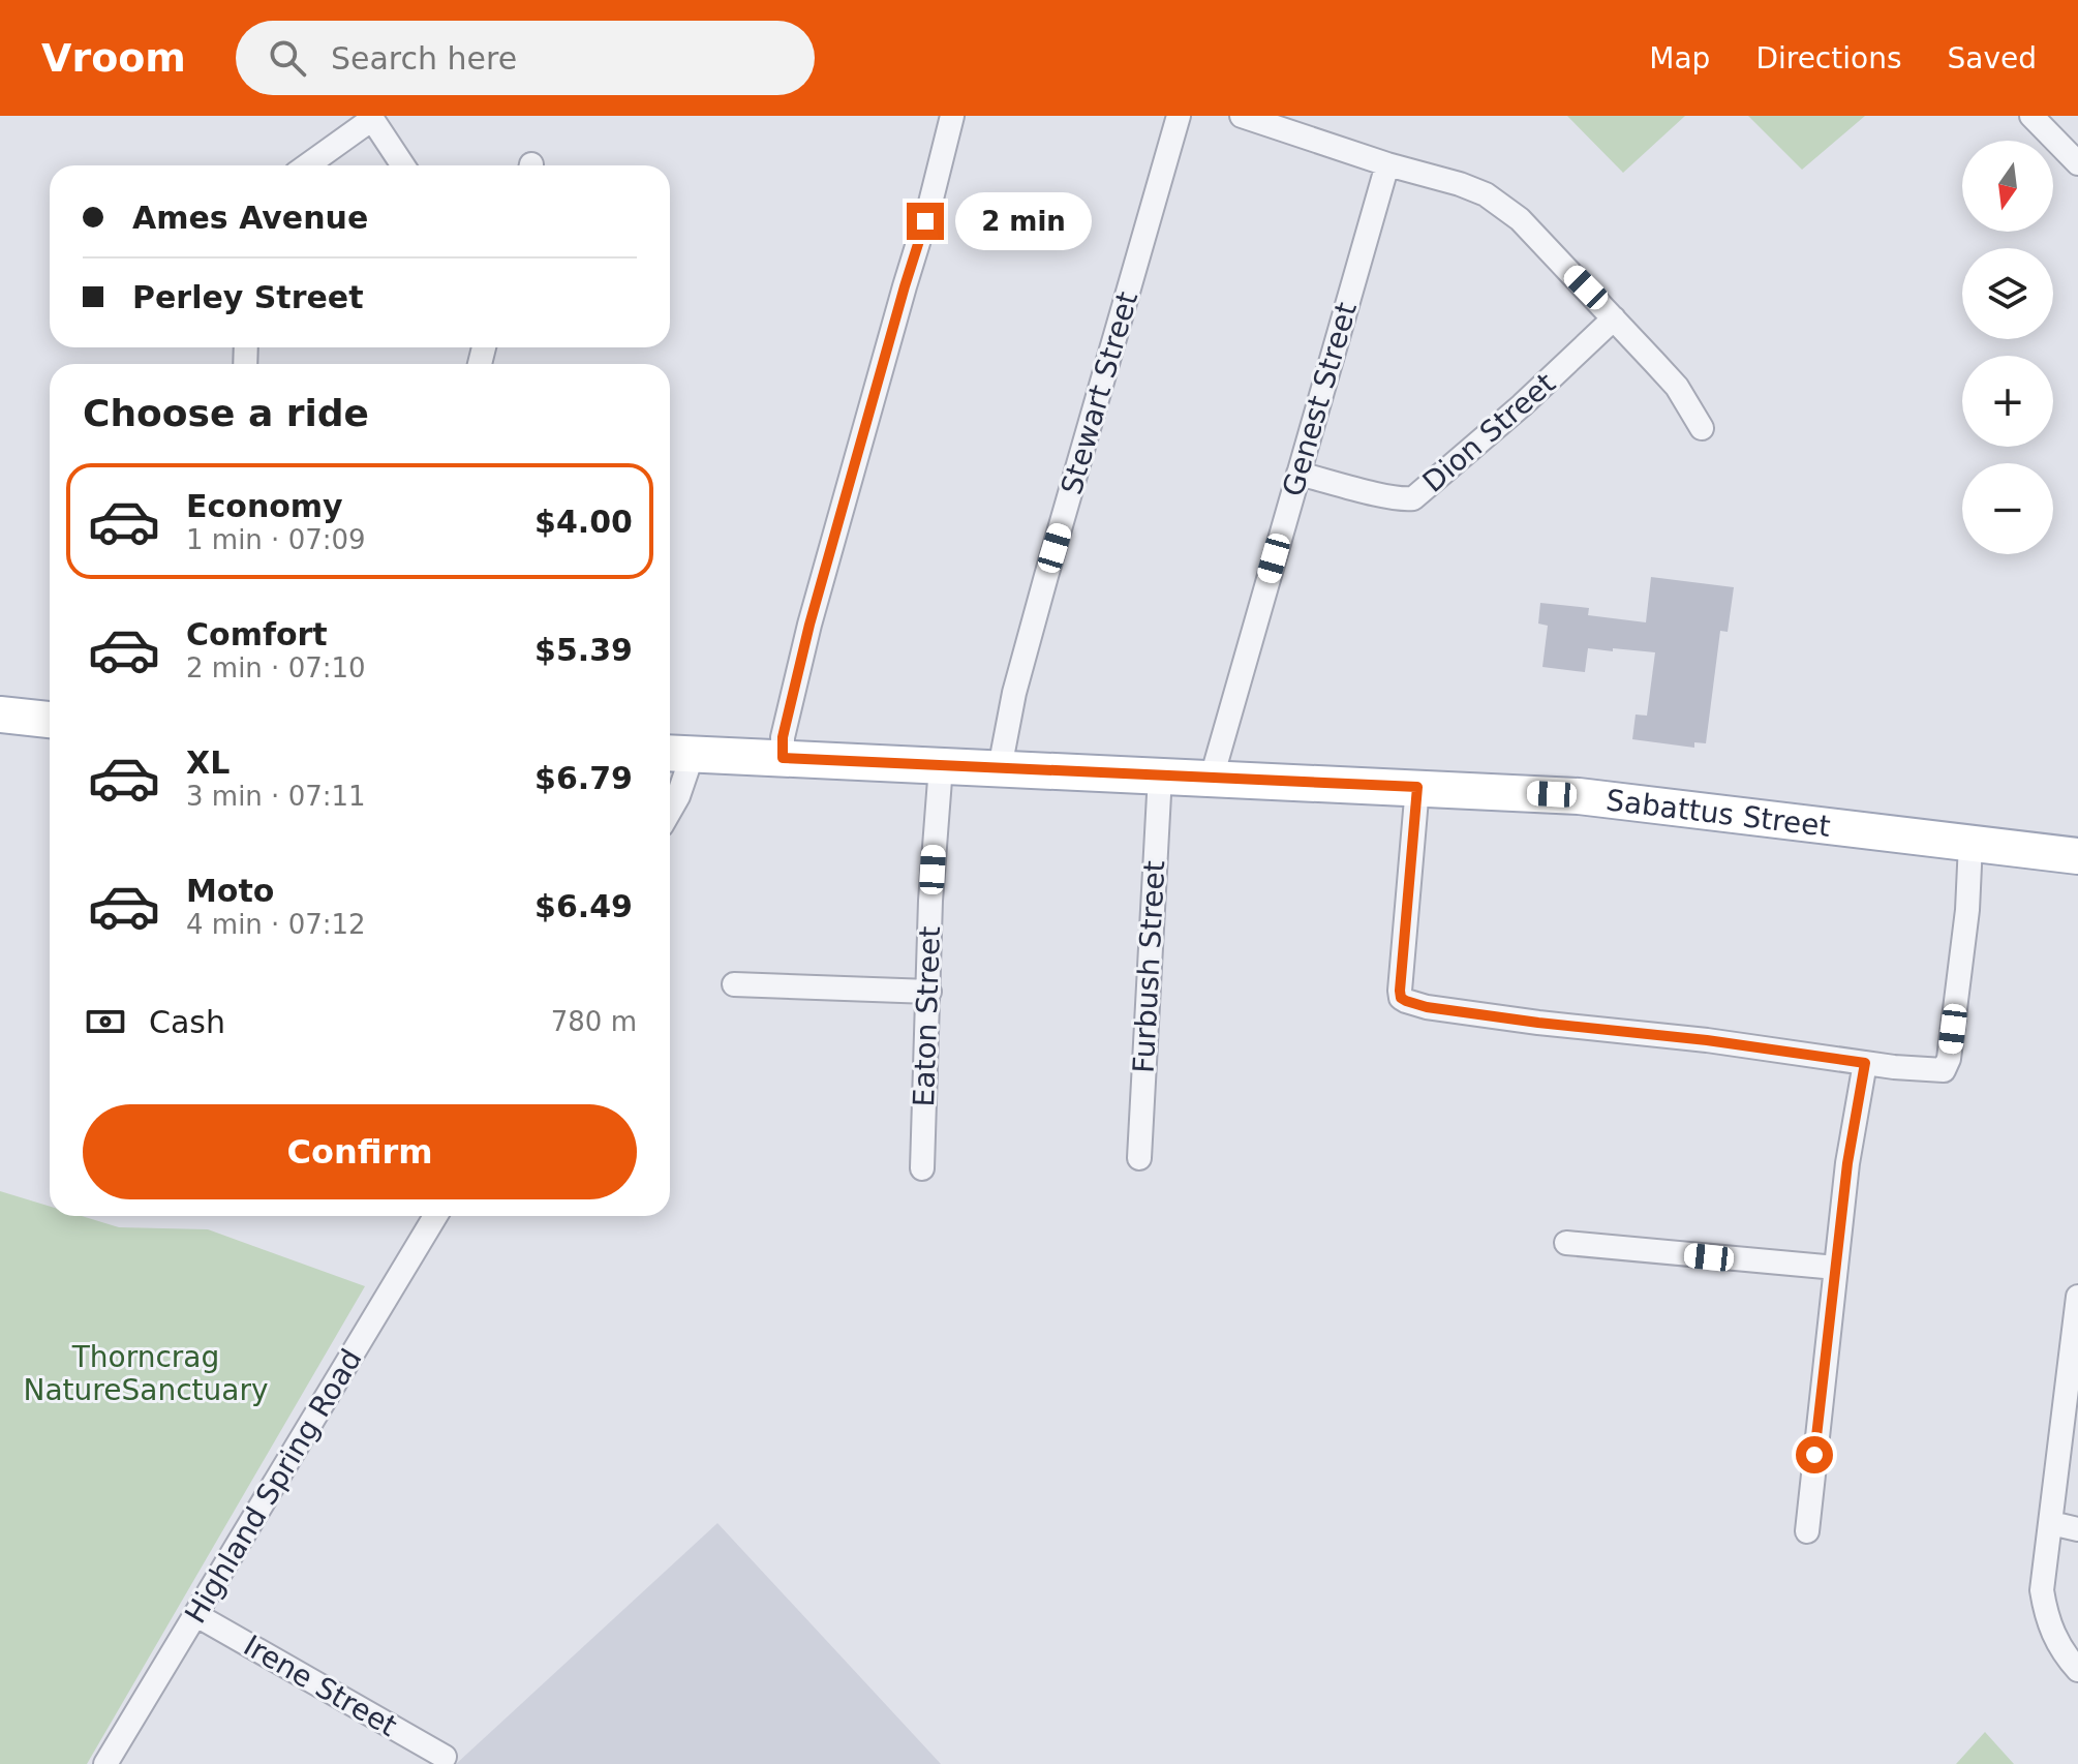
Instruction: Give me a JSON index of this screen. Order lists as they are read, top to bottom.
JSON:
{
  "streets": {
    "main road": ["Sabattus Street"],
    "street": [
      "Stewart Street",
      "Genest Street",
      "Dion Street",
      "Furbush Street",
      "Eaton Street",
      "Highland Spring Road",
      "Irene Street"
    ]
  },
  "crossings": [
    ["Stewart Street", "Sabattus Street"],
    ["Genest Street", "Dion Street"],
    ["Genest Street", "Sabattus Street"],
    ["Sabattus Street", "Furbush Street"],
    ["Sabattus Street", "Eaton Street"],
    ["Highland Spring Road", "Irene Street"]
  ],
  "parks": ["Thorncrag NatureSanctuary"],
  "north": "bottom",
  "page": {
    "header": "Vroom",
    "search": "Search here",
    "nav": ["Map", "Directions", "Saved"],
    "map_buttons": ["+", "−"],
    "banner": ["Ames Avenue", "Perley Street"],
    "bubble": "2 min",
    "heading": "Choose a ride",
    "list": [
      {
        "name": "Economy",
        "note": "1 min · 07:09",
        "value": "$4.00"
      },
      {
        "name": "Comfort",
        "note": "2 min · 07:10",
        "value": "$5.39"
      },
      {
        "name": "XL",
        "note": "3 min · 07:11",
        "value": "$6.79"
      },
      {
        "name": "Moto",
        "note": "4 min · 07:12",
        "value": "$6.49"
      }
    ],
    "pay": ["Cash", "780 m"],
    "buttons": "Confirm"
  }
}
